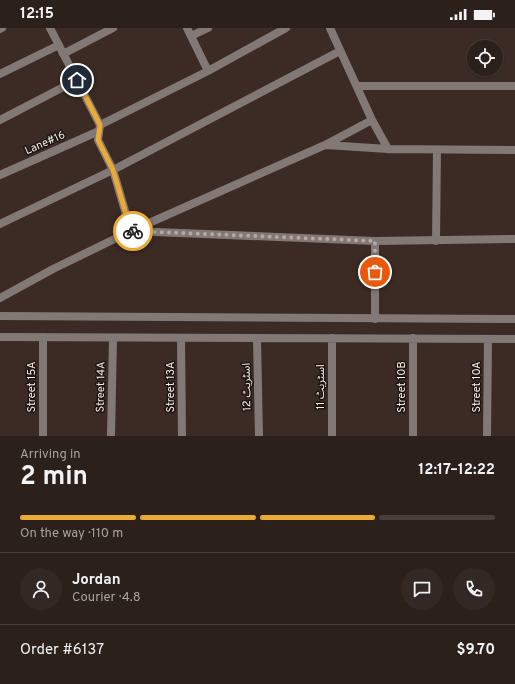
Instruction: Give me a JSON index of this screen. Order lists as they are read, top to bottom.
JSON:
{
  "streets": {
    "street": [
      "Lane#16",
      "Street 15A",
      "Street 14A",
      "Street 13A",
      "اسٹریٹ 12",
      "اسٹریٹ 11",
      "Street 10B",
      "Street 10A"
    ]
  },
  "page": {
    "status": "12:15",
    "heading": ["2 min", "Arriving in", "12:17–12:22"],
    "panel": [
      "Jordan",
      "Courier · 4.8",
      "Order #6137",
      "$9.70"
    ],
    "bar": "On the way · 110 m"
  }
}
